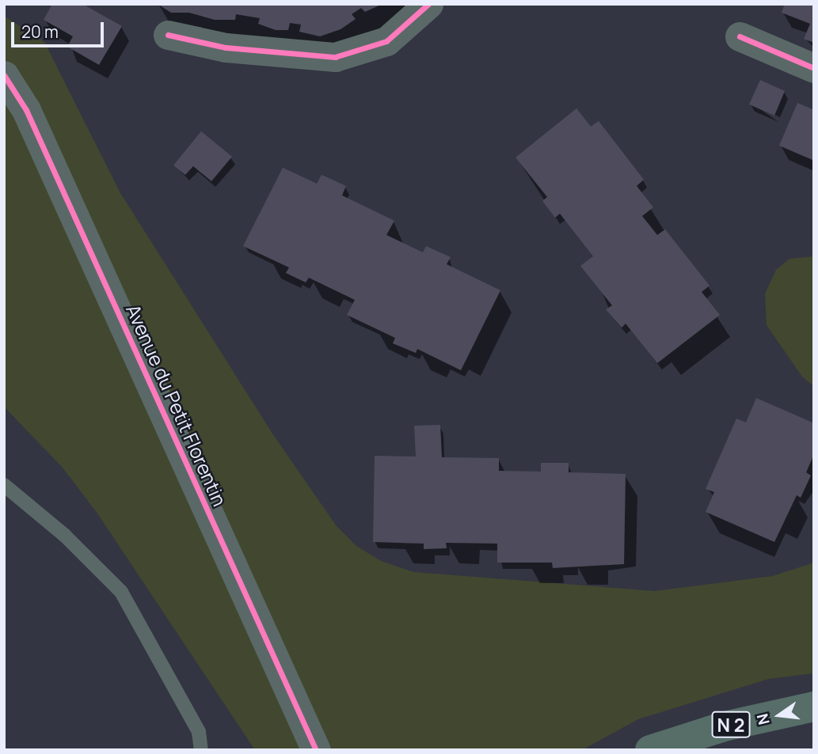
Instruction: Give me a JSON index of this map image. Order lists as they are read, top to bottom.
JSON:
{
  "streets": {
    "main road": ["N 2"],
    "street": ["Avenue du Petit Florentin"]
  },
  "scale_bar": "20 m",
  "north": "left"
}
